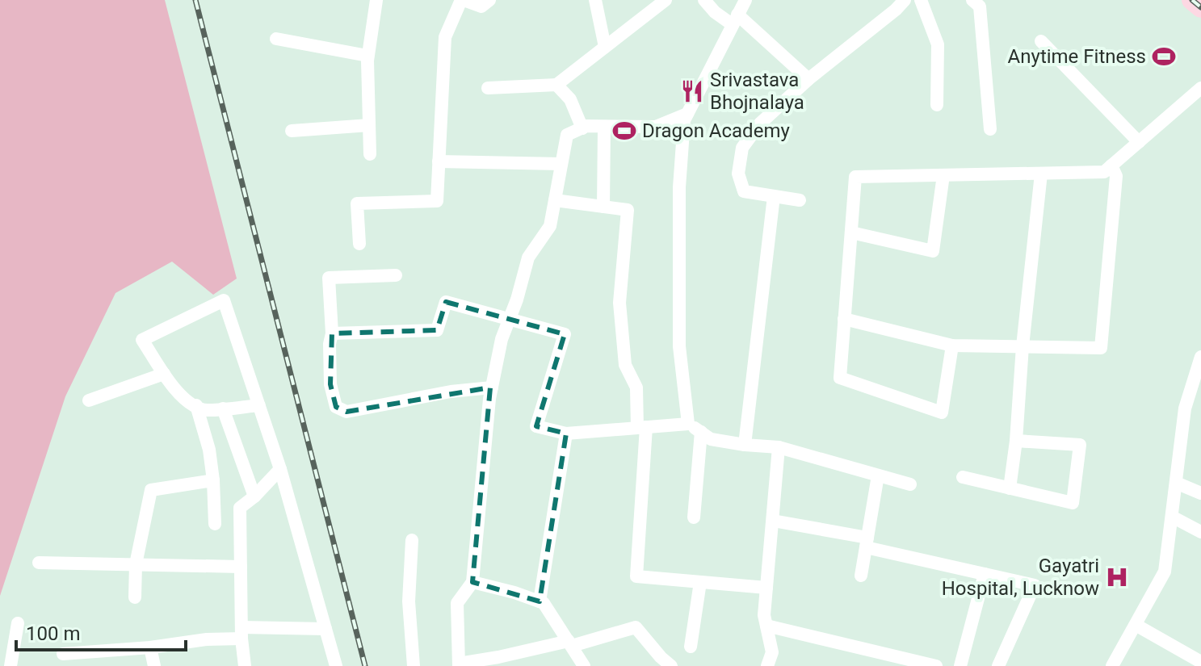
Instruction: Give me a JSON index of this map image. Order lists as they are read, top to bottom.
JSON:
{
  "places": {
    "sports": ["Anytime Fitness", "Dragon Academy"],
    "restaurant": ["Srivastava Bhojnalaya"],
    "hospital": ["Gayatri Hospital, Lucknow"]
  },
  "scale_bar": "100 m"
}
